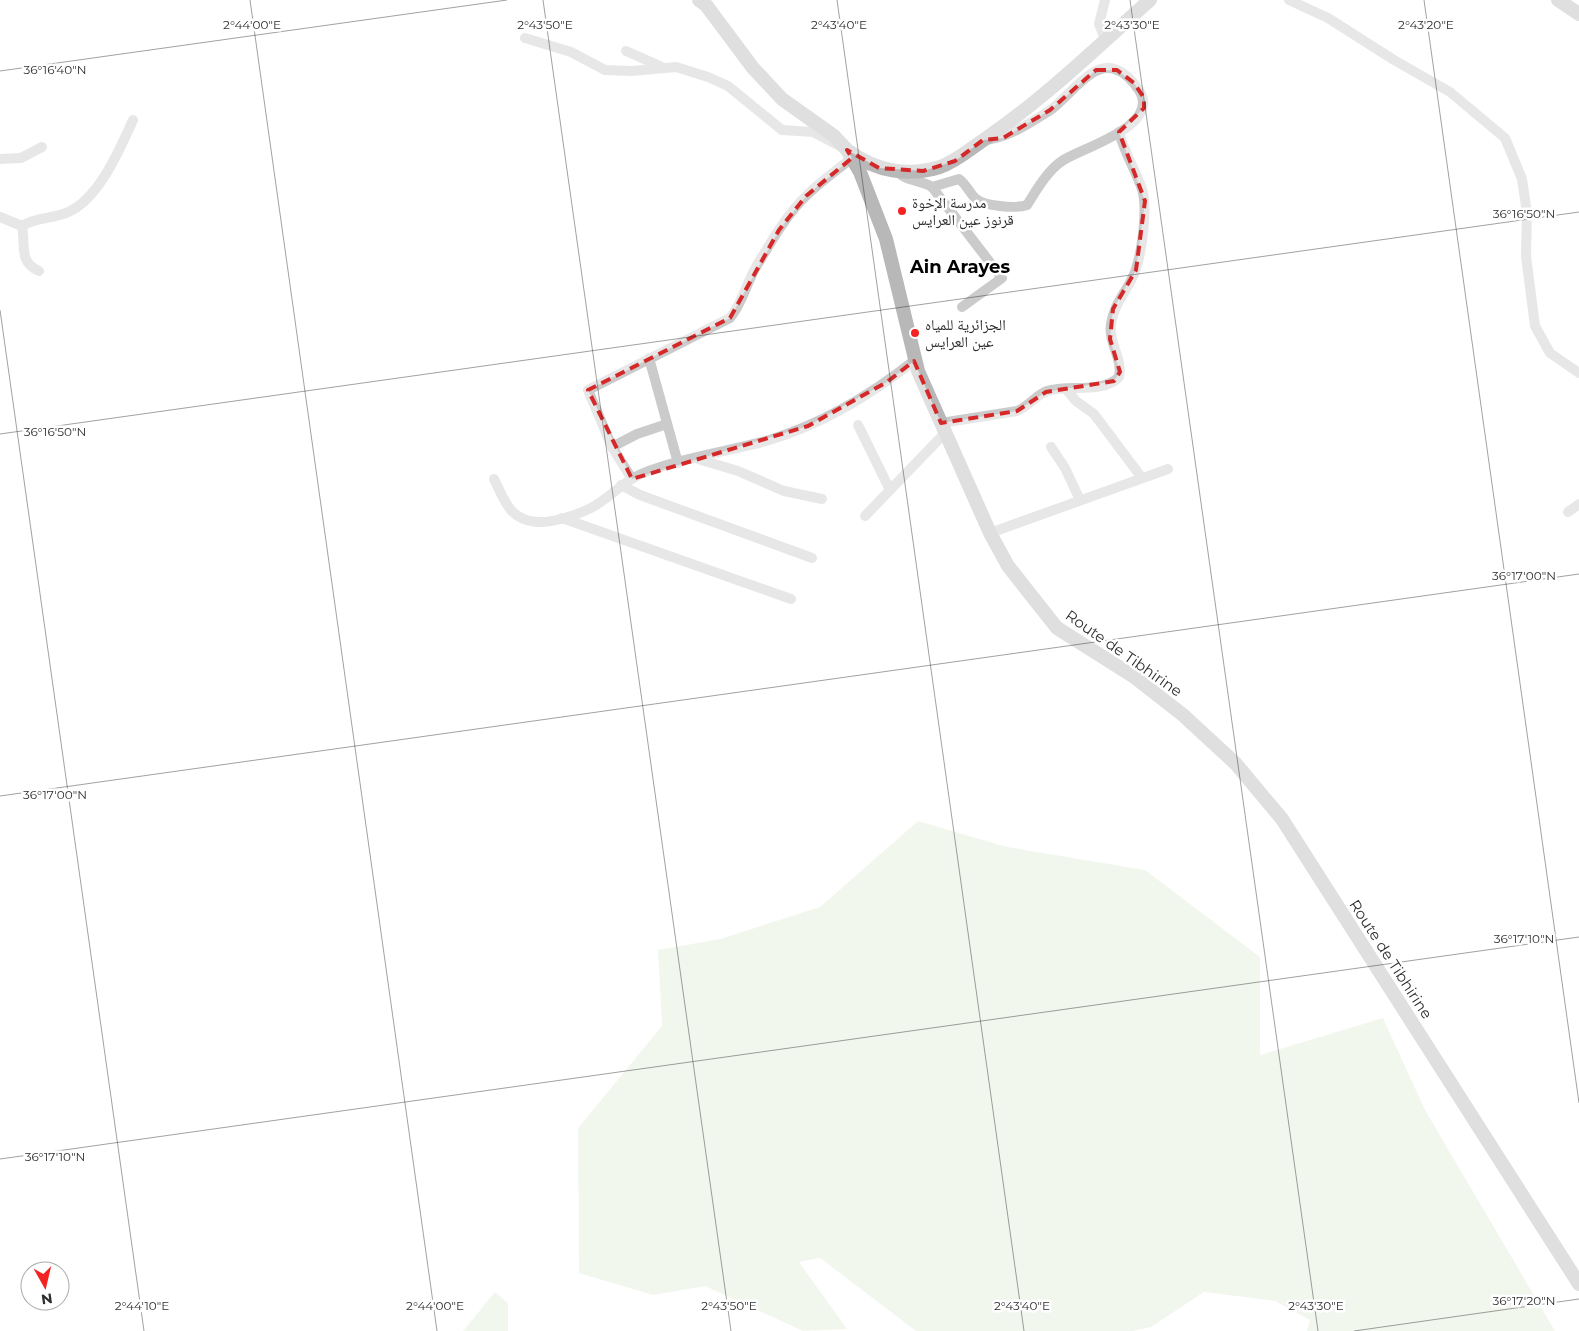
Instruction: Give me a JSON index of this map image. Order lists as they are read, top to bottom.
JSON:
{
  "streets": {
    "street": ["Route de Tibhirine"]
  },
  "districts": ["Ain Arayes"],
  "places": ["مدرسة الإخوة قرنوز عين العرايس", "الجزائرية للمياه عين العرايس"],
  "north": "bottom",
  "coordinates": [
    "2°44'00\"E",
    "2°43'50\"E",
    "2°43'40\"E",
    "2°43'30\"E",
    "2°43'20\"E",
    "36°16'40\"N",
    "36°16'50\"N",
    "36°17'00\"N",
    "36°17'10\"N",
    "36°17'20\"N",
    "2°44'10\"E"
  ]
}
